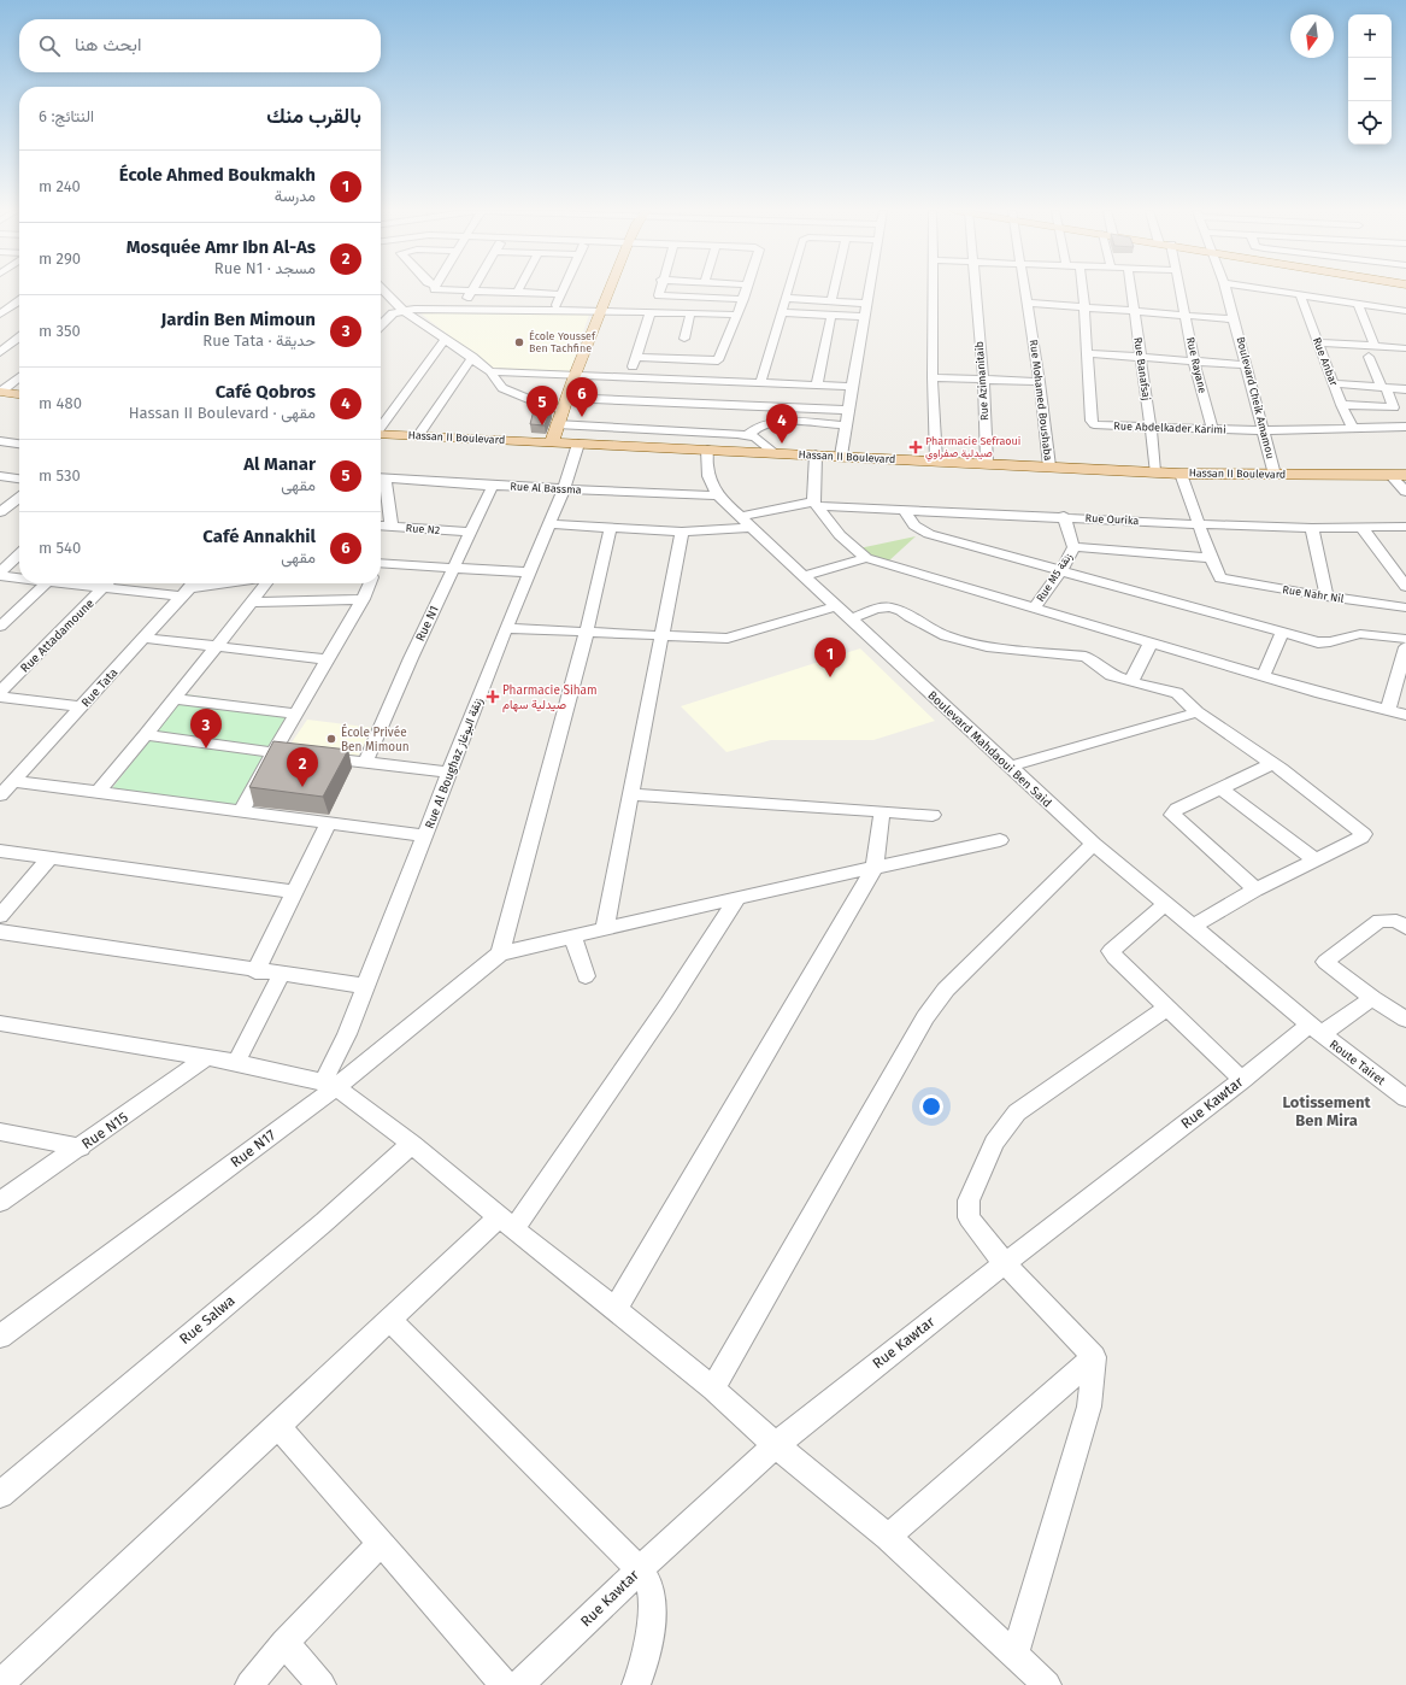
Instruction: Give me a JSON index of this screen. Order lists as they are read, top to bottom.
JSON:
{
  "streets": {
    "main road": ["Hassan II Boulevard"],
    "street": [
      "Rue Anbar",
      "Rue Rayane",
      "Rue Banafsaj",
      "Rue Azimanitaib",
      "Boulevard Cheik Amamou",
      "Rue Mohamed Boushaba",
      "Rue Abdelkader Karimi",
      "Rue Al Bassma",
      "Rue Ourika",
      "Rue N2",
      "Rue M5 زنقة",
      "Rue Nahr Nil",
      "Rue N1",
      "Rue Attadamoune",
      "Rue Tata",
      "Boulevard Mahdaoui Ben Said",
      "Rue Al Boughaz زنقة البوغاز",
      "Route Tairet",
      "Rue Kawtar",
      "Rue N15",
      "Rue N17",
      "Rue Salwa"
    ]
  },
  "crossings": [
    ["Rue Anbar", "Rue Abdelkader Karimi"],
    ["Rue Rayane", "Rue Abdelkader Karimi"],
    ["Rue Banafsaj", "Rue Abdelkader Karimi"],
    ["Rue Banafsaj", "Hassan II Boulevard"],
    ["Rue Azimanitaib", "Hassan II Boulevard"],
    ["Boulevard Cheik Amamou", "Rue Abdelkader Karimi"],
    ["Boulevard Cheik Amamou", "Hassan II Boulevard"],
    ["Rue Mohamed Boushaba", "Hassan II Boulevard"],
    ["Hassan II Boulevard", "Boulevard Mahdaoui Ben Said"],
    ["Hassan II Boulevard", "Rue Al Boughaz زنقة البوغاز"],
    ["Rue Al Bassma", "Rue N1"],
    ["Rue Al Bassma", "Boulevard Mahdaoui Ben Said"],
    ["Rue Al Bassma", "Rue Al Boughaz زنقة البوغاز"],
    ["Rue Ourika", "Boulevard Mahdaoui Ben Said"],
    ["Rue N2", "Rue N1"],
    ["Boulevard Mahdaoui Ben Said", "Route Tairet"],
    ["Boulevard Mahdaoui Ben Said", "Rue Kawtar"],
    ["Rue Al Boughaz زنقة البوغاز", "Rue N17"],
    ["Route Tairet", "Rue Kawtar"]
  ],
  "districts": ["Lotissement Ben Mira"],
  "places": {
    "other": ["École Youssef Ben Tachfine", "École Privée Ben Mimoun"],
    "health": ["Pharmacie Sefraoui صيدلية صفراوي", "Pharmacie Siham صيدلية سهام"]
  },
  "north": "bottom",
  "page": {
    "map_buttons": ["+", "−"],
    "search": "ابحث هنا",
    "heading": ["بالقرب منك", "النتائج: 6"],
    "list": [
      {
        "mark": "1",
        "name": "École Ahmed Boukmakh",
        "note": "مدرسة",
        "value": "240 m"
      },
      {
        "mark": "2",
        "name": "Mosquée Amr Ibn Al-As",
        "note": "مسجد · Rue N1",
        "value": "290 m"
      },
      {
        "mark": "3",
        "name": "Jardin Ben Mimoun",
        "note": "حديقة · Rue Tata",
        "value": "350 m"
      },
      {
        "mark": "4",
        "name": "Café Qobros",
        "note": "مقهى · Hassan II Boulevard",
        "value": "480 m"
      },
      {
        "mark": "5",
        "name": "Al Manar",
        "note": "مقهى",
        "value": "530 m"
      },
      {
        "mark": "6",
        "name": "Café Annakhil",
        "note": "مقهى",
        "value": "540 m"
      }
    ],
    "pins": [
      "6",
      "5",
      "4",
      "1",
      "3",
      "2"
    ]
  }
}
